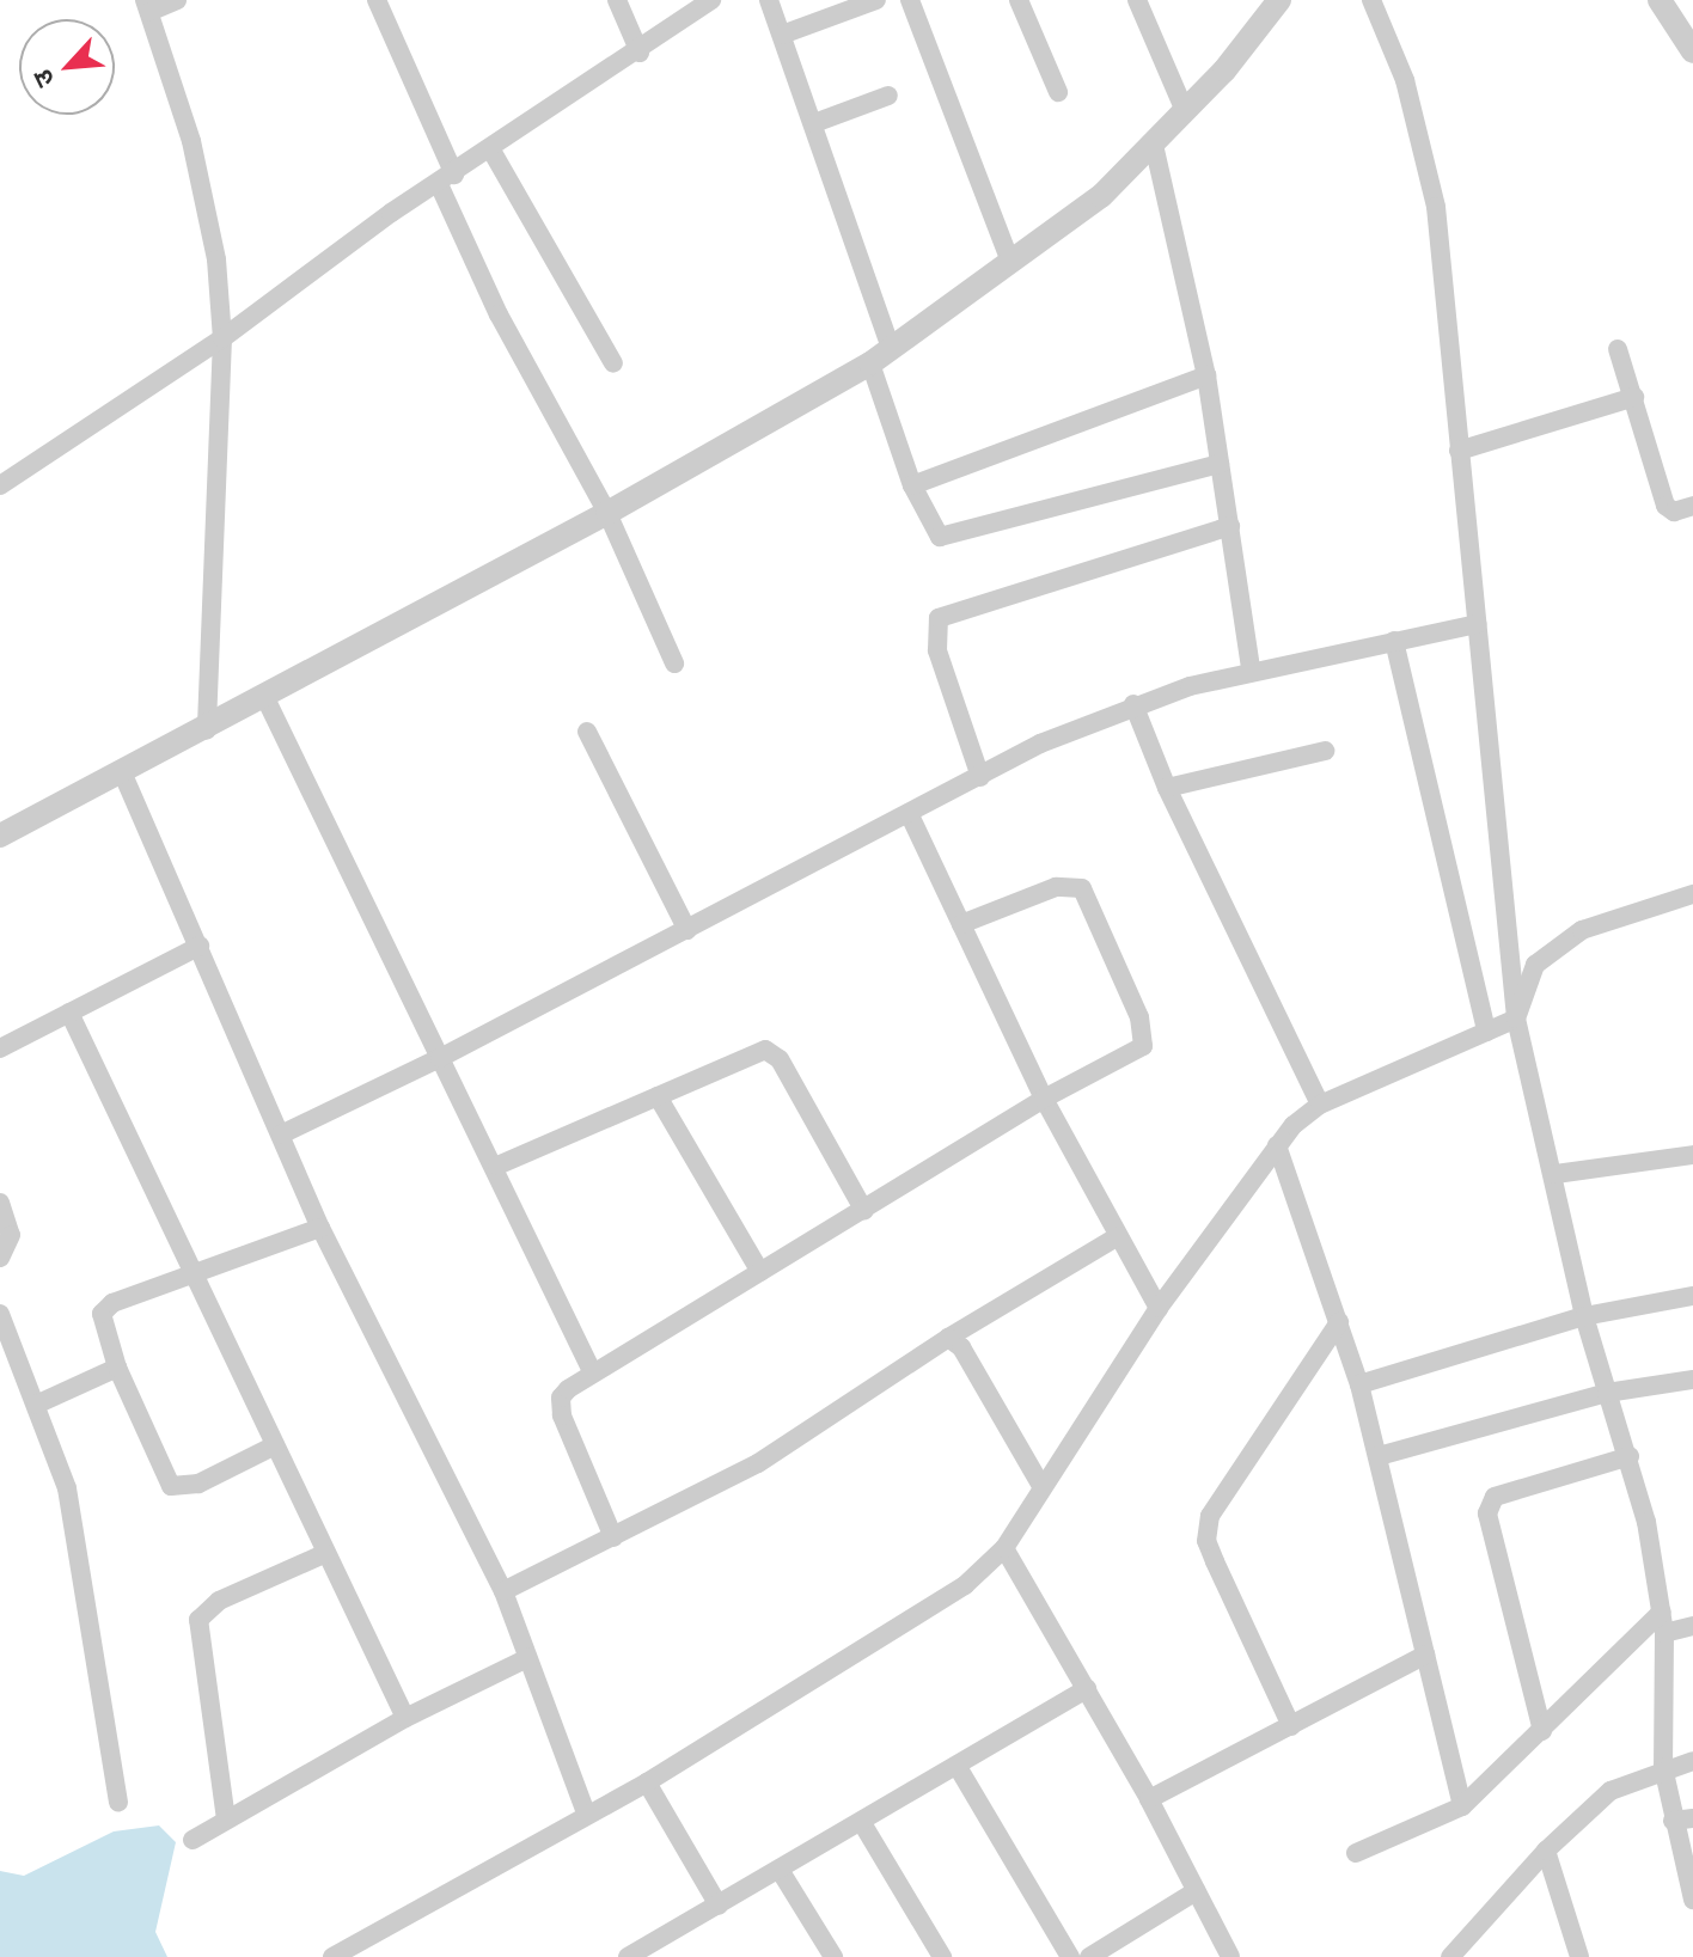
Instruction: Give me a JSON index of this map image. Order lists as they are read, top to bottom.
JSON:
{
  "north": "bottom left"
}
